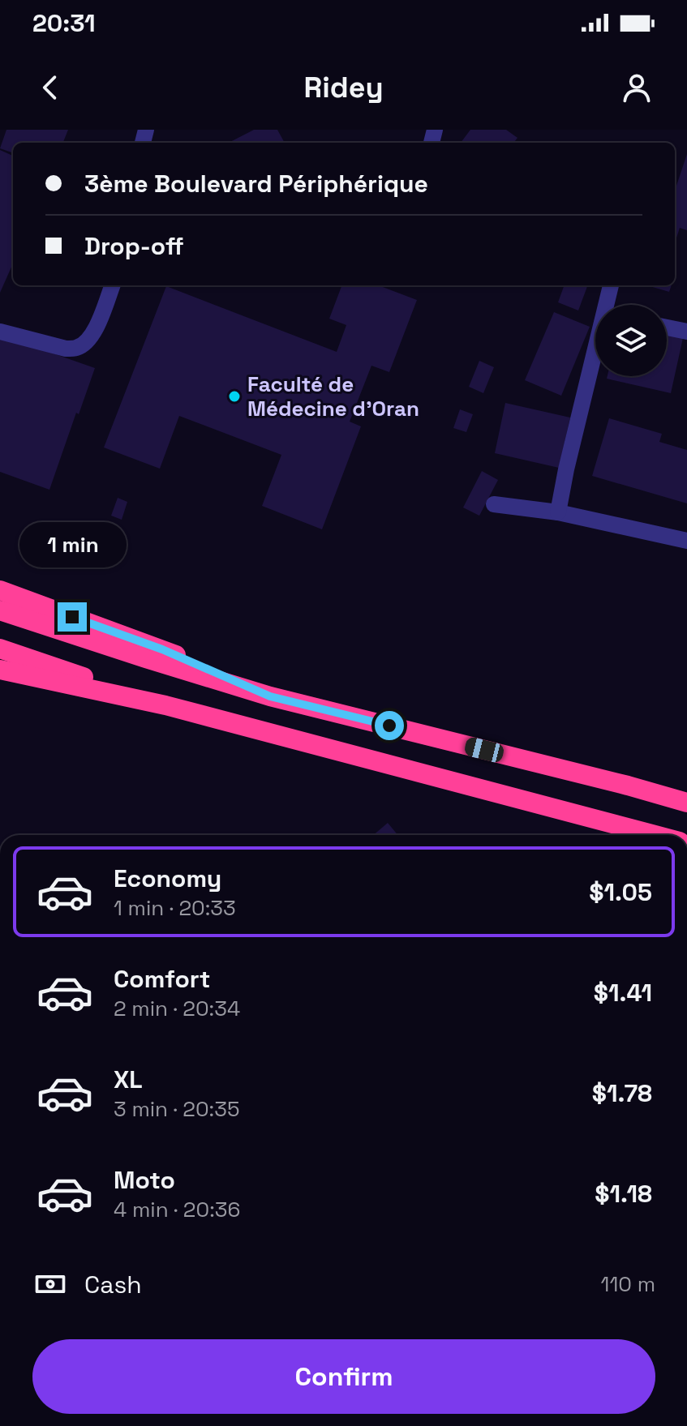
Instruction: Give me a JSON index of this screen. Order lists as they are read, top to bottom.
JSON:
{
  "places": ["Faculté de Médecine d'Oran"],
  "page": {
    "status": "20:31",
    "header": "Ridey",
    "banner": ["3ème Boulevard Périphérique", "Drop-off"],
    "bubble": "1 min",
    "list": [
      {
        "name": "Economy",
        "note": "1 min · 20:33",
        "value": "$1.05"
      },
      {
        "name": "Comfort",
        "note": "2 min · 20:34",
        "value": "$1.41"
      },
      {
        "name": "XL",
        "note": "3 min · 20:35",
        "value": "$1.78"
      },
      {
        "name": "Moto",
        "note": "4 min · 20:36",
        "value": "$1.18"
      }
    ],
    "pay": ["Cash", "110 m"],
    "buttons": "Confirm"
  }
}
